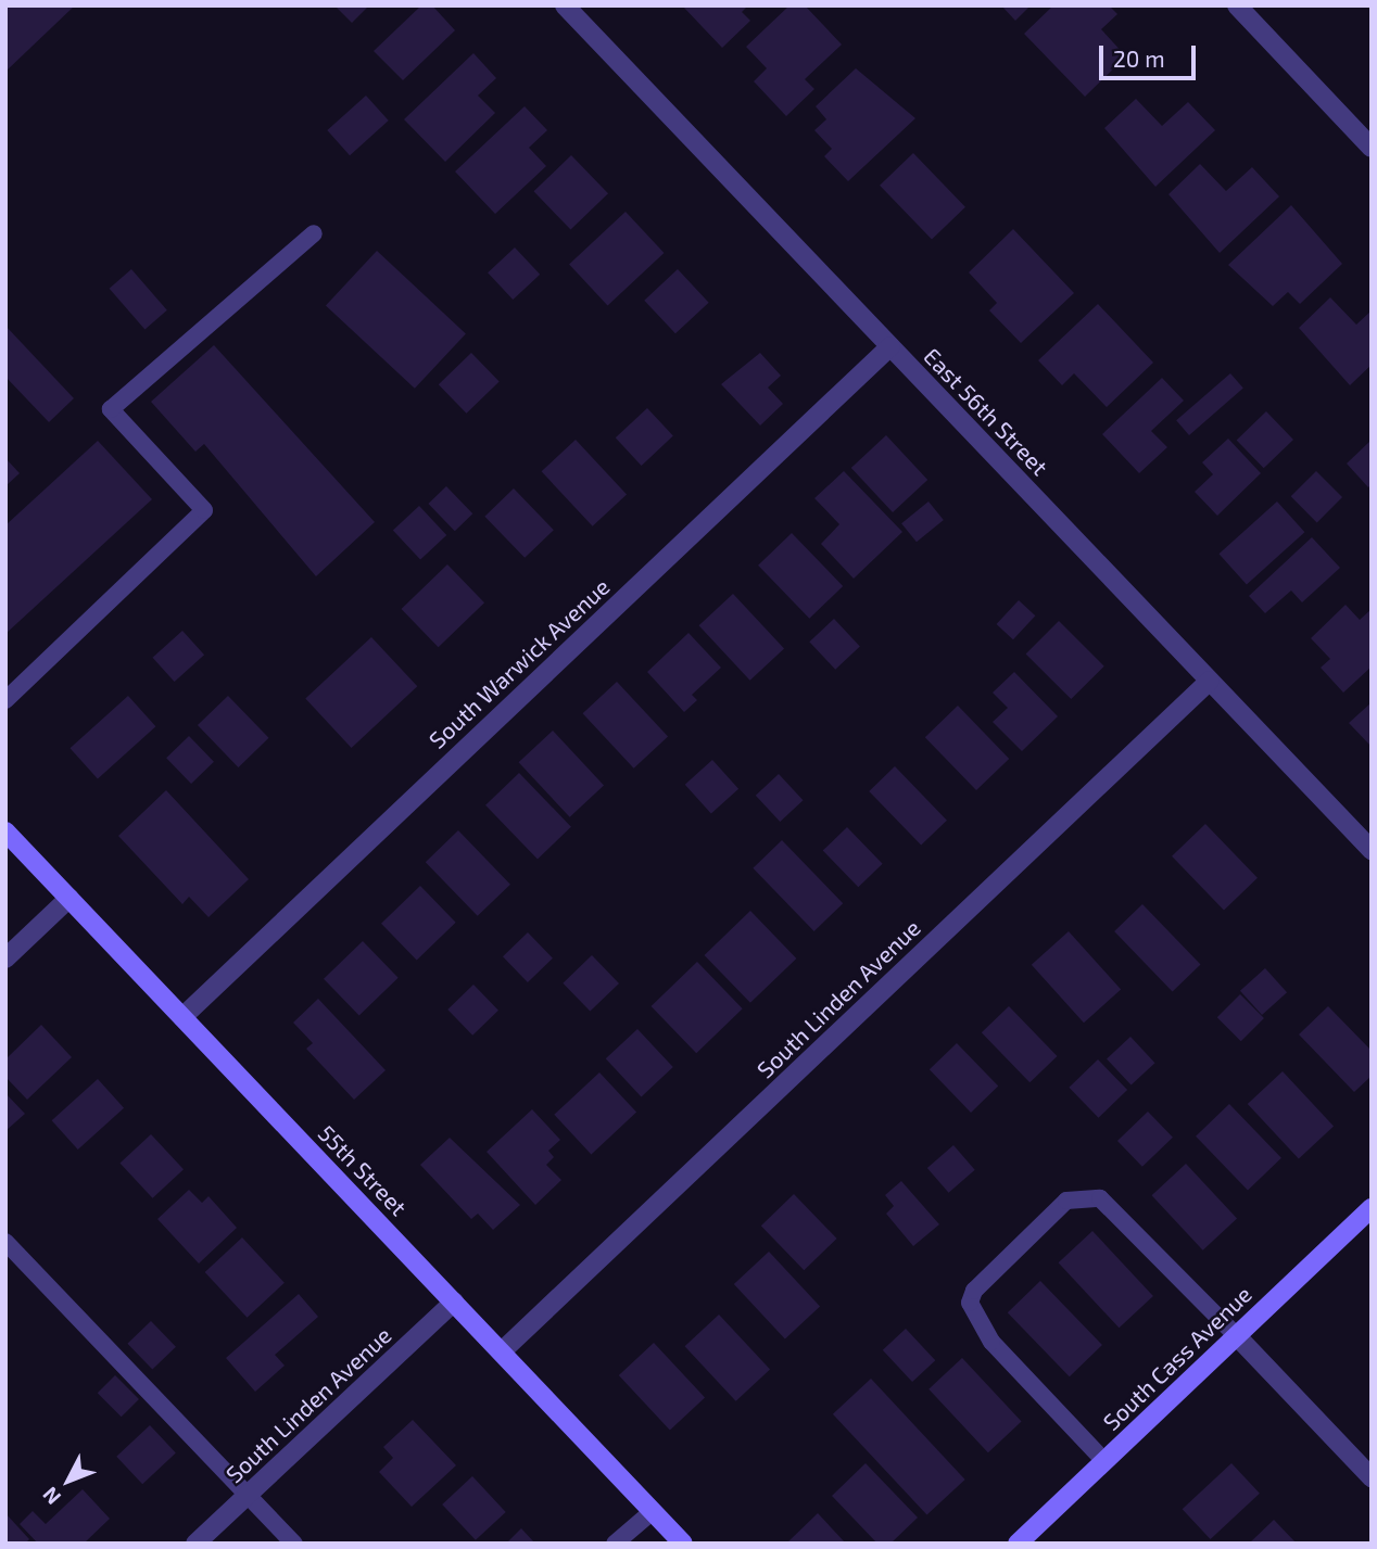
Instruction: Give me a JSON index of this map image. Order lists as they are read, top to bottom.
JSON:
{
  "streets": {
    "main road": ["55th Street", "South Cass Avenue"],
    "street": ["East 56th Street", "South Warwick Avenue", "South Linden Avenue"]
  },
  "crossings": [
    ["East 56th Street", "South Warwick Avenue"],
    ["East 56th Street", "South Linden Avenue"],
    ["South Warwick Avenue", "55th Street"],
    ["South Linden Avenue", "55th Street"]
  ],
  "scale_bar": "20 m",
  "north": "bottom left"
}
